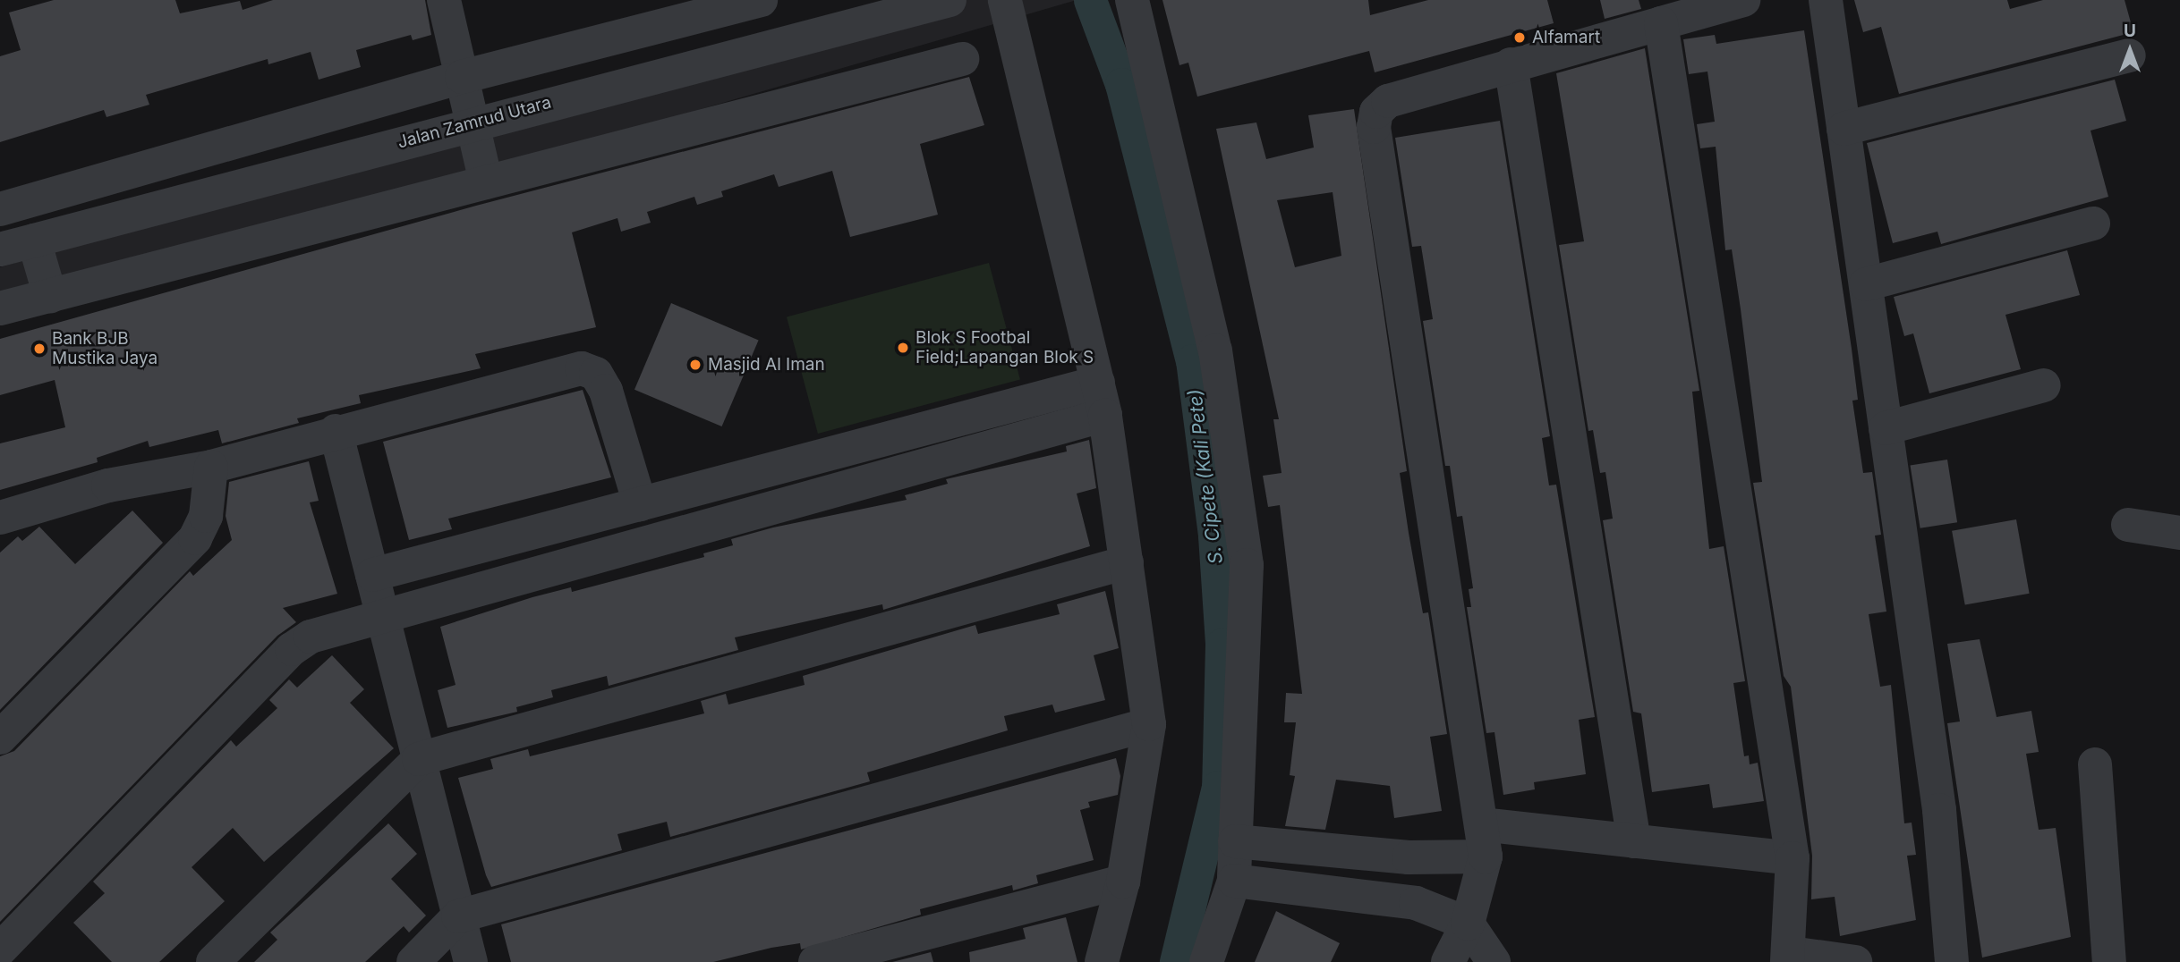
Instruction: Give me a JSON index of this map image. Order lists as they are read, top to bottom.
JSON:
{
  "streets": {
    "street": ["Jalan Zamrud Utara"]
  },
  "water": ["S. Cipete (Kali Pete)"],
  "places": [
    "Alfamart",
    "Blok S Footbal Field;Lapangan Blok S",
    "Bank BJB Mustika Jaya",
    "Masjid Al Iman"
  ],
  "north": "top"
}
